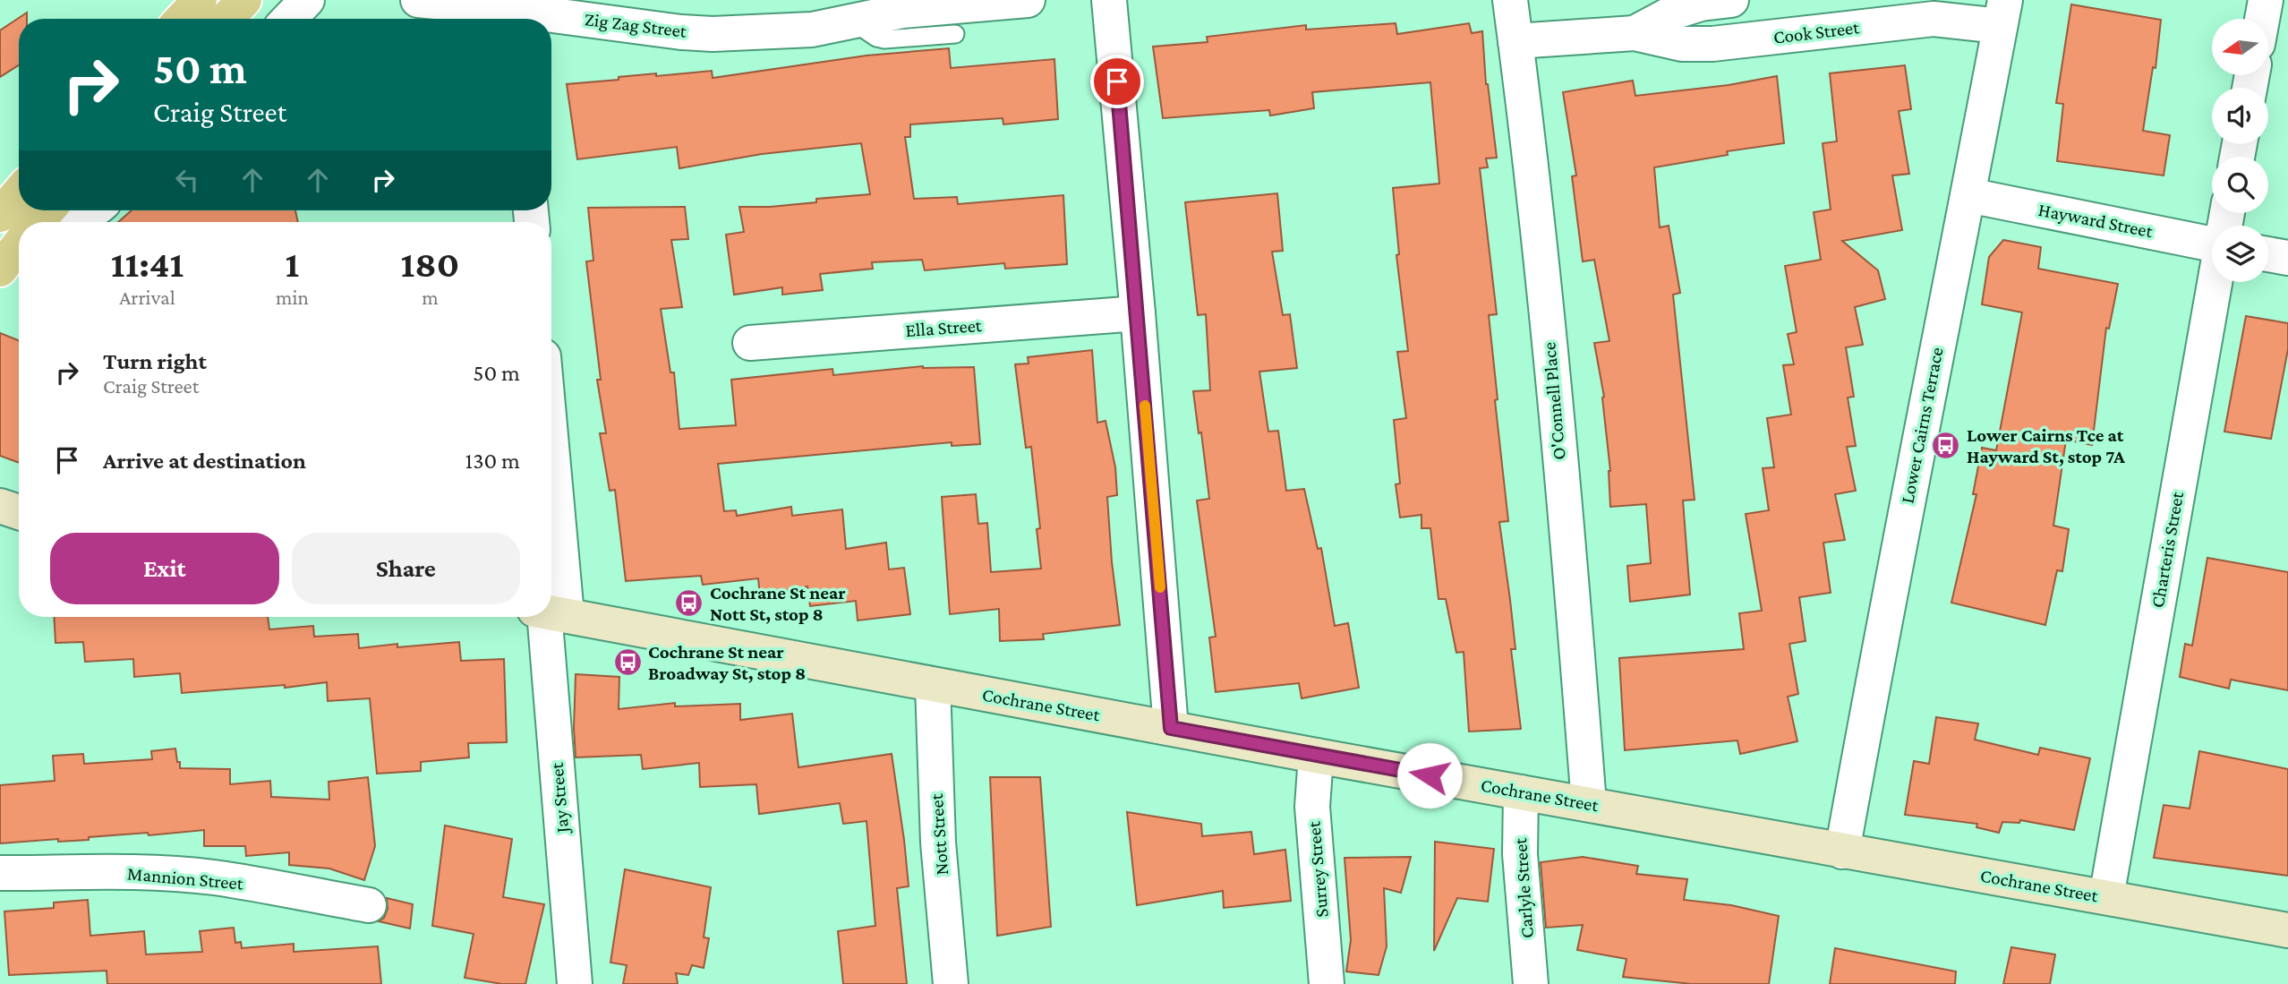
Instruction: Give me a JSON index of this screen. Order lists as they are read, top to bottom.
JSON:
{
  "streets": {
    "street": [
      "Zig Zag Street",
      "Cook Street",
      "Hayward Street",
      "Ella Street",
      "O'Connell Place",
      "Lower Cairns Terrace",
      "Charteris Street",
      "Cochrane Street",
      "Jay Street",
      "Nott Street",
      "Surrey Street",
      "Mannion Street",
      "Carlyle Street"
    ]
  },
  "crossings": [
    ["Cook Street", "O'Connell Place"],
    ["Cook Street", "Lower Cairns Terrace"],
    ["Hayward Street", "Lower Cairns Terrace"],
    ["O'Connell Place", "Cochrane Street"],
    ["Lower Cairns Terrace", "Cochrane Street"],
    ["Charteris Street", "Cochrane Street"],
    ["Cochrane Street", "Nott Street"],
    ["Cochrane Street", "Surrey Street"],
    ["Cochrane Street", "Carlyle Street"]
  ],
  "places": {
    "bus stop": ["Lower Cairns Tce at Hayward St, stop 7A", "Cochrane St near Nott St, stop 8", "Cochrane St near Broadway St, stop 8"]
  },
  "north": "left",
  "page": {
    "turn": ["50 m", "Craig Street"],
    "eta": [
      "11:41",
      "Arrival",
      "1",
      "min",
      "180",
      "m"
    ],
    "list": [
      {
        "name": "Turn right",
        "note": "Craig Street",
        "value": "50 m"
      },
      {
        "name": "Arrive at destination",
        "value": "130 m"
      }
    ],
    "buttons": ["Exit", "Share"]
  }
}
